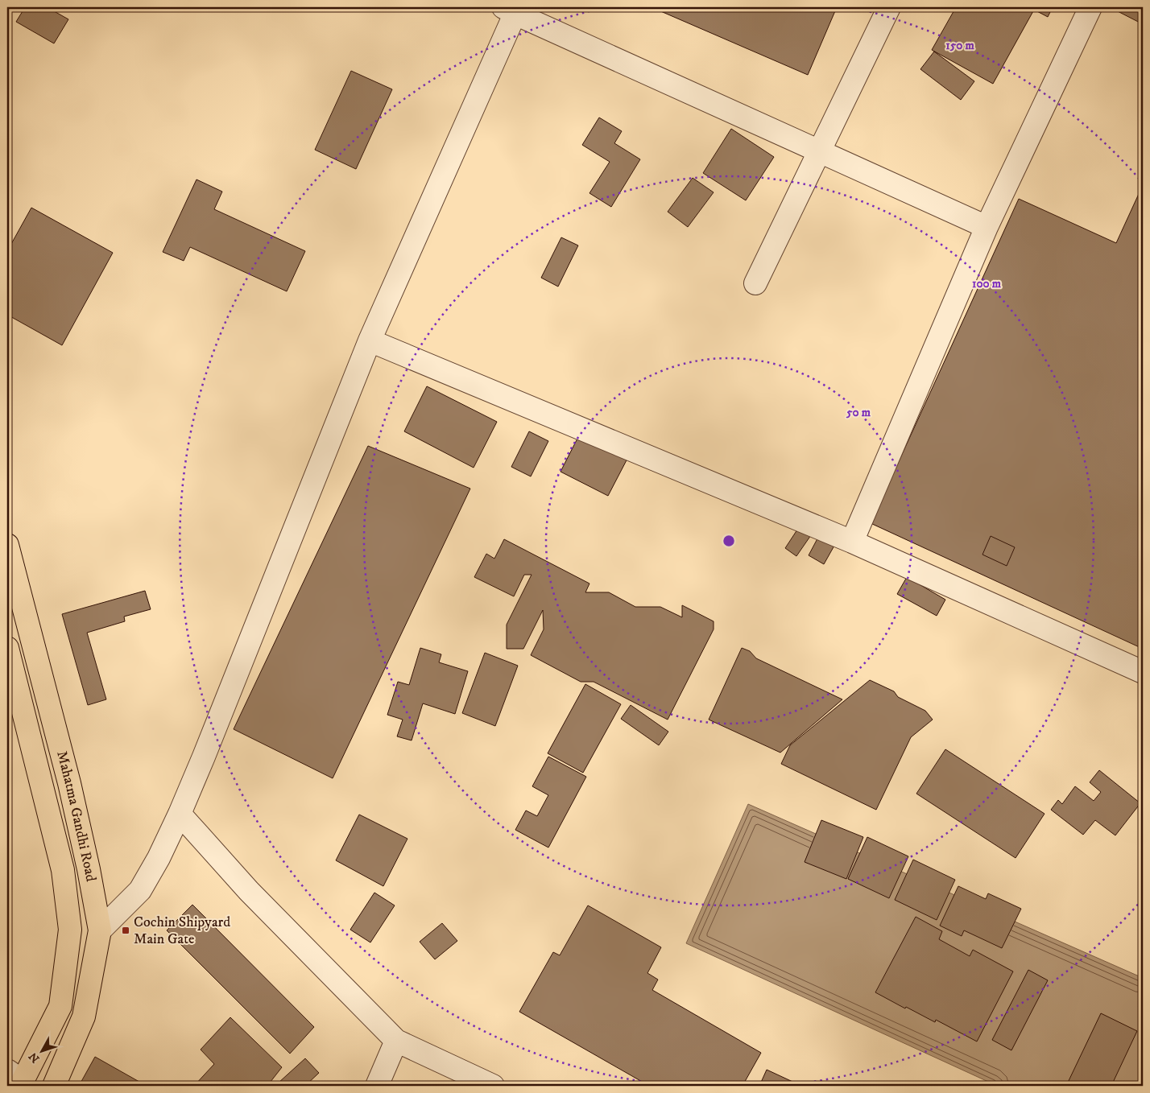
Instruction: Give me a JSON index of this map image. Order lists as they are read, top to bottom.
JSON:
{
  "streets": {
    "main road": ["Mahatma Gandhi Road"]
  },
  "places": {
    "transit": ["Cochin Shipyard Main Gate"]
  },
  "north": "bottom left",
  "rings": ["150 m", "100 m", "50 m"]
}
